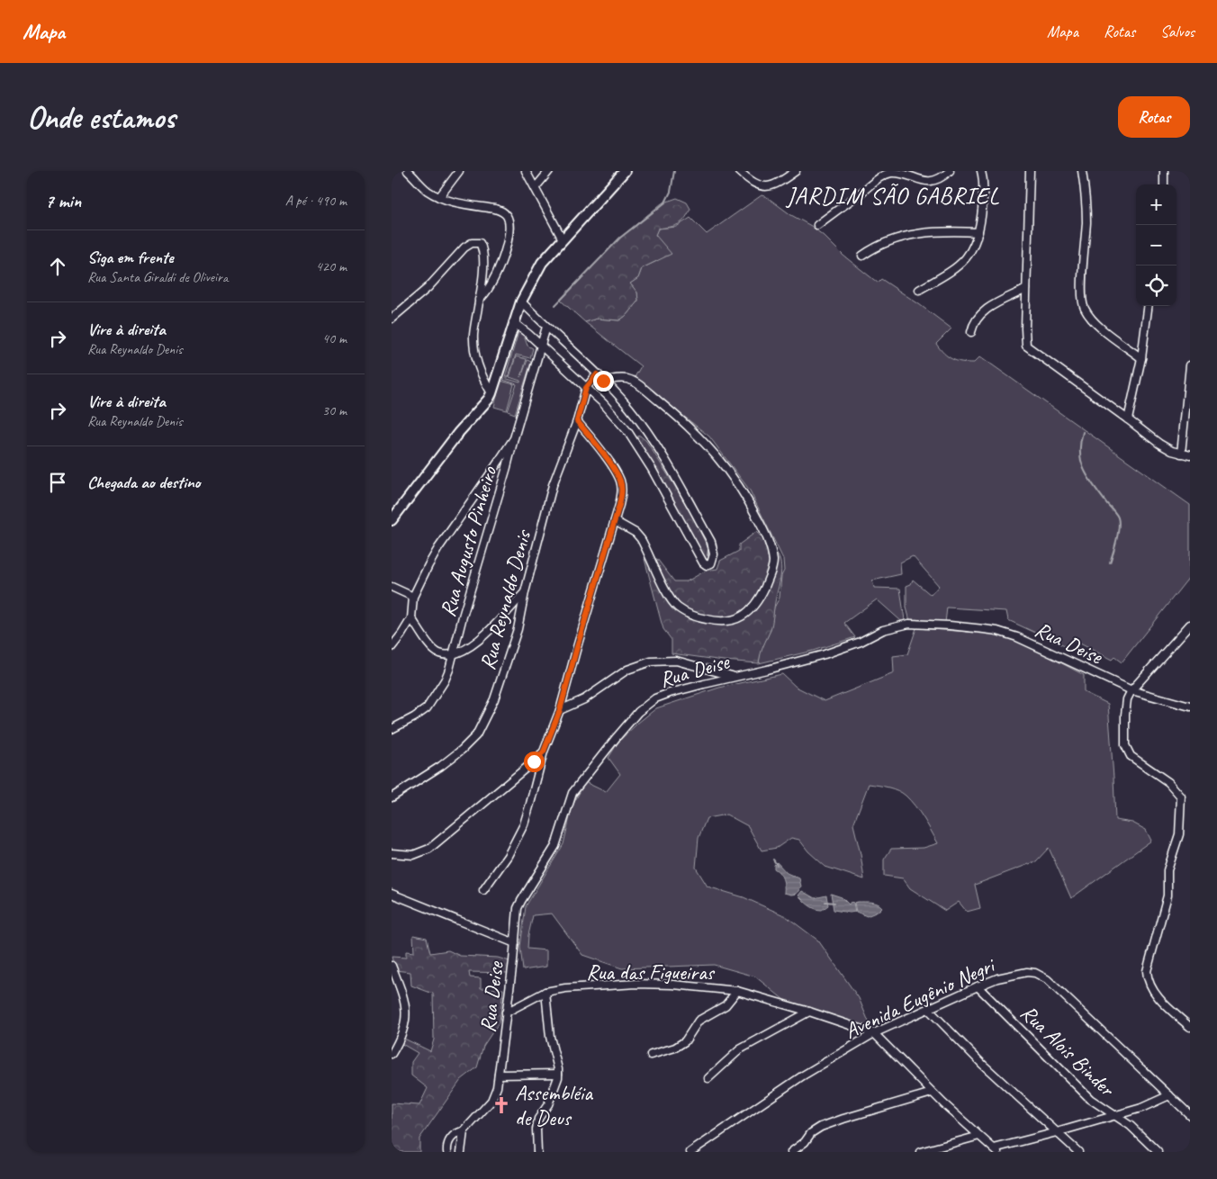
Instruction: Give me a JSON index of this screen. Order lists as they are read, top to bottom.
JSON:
{
  "streets": {
    "street": [
      "Rua Augusto Pinheiro",
      "Rua Reynaldo Denis",
      "Rua Deise",
      "Rua das Figueiras",
      "Avenida Eugênio Negri",
      "Rua Alois Binder"
    ]
  },
  "crossings": [
    ["Rua Deise", "Rua das Figueiras"],
    ["Rua das Figueiras", "Avenida Eugênio Negri"],
    ["Avenida Eugênio Negri", "Rua Alois Binder"]
  ],
  "districts": ["JARDIM SÃO GABRIEL"],
  "places": {
    "church": ["Assembléia de Deus"]
  },
  "page": {
    "header": "Mapa",
    "nav": ["Mapa", "Rotas", "Salvos"],
    "buttons": "Rotas",
    "title": "Onde estamos",
    "heading": ["7 min", "A pé · 490 m"],
    "map_buttons": ["+", "−"],
    "list": [
      ["Siga em frente", "Rua Santa Giraldi de Oliveira", "420 m"],
      ["Vire à direita", "Rua Reynaldo Denis", "40 m"],
      ["Vire à direita", "Rua Reynaldo Denis", "30 m"],
      "Chegada ao destino"
    ]
  }
}
